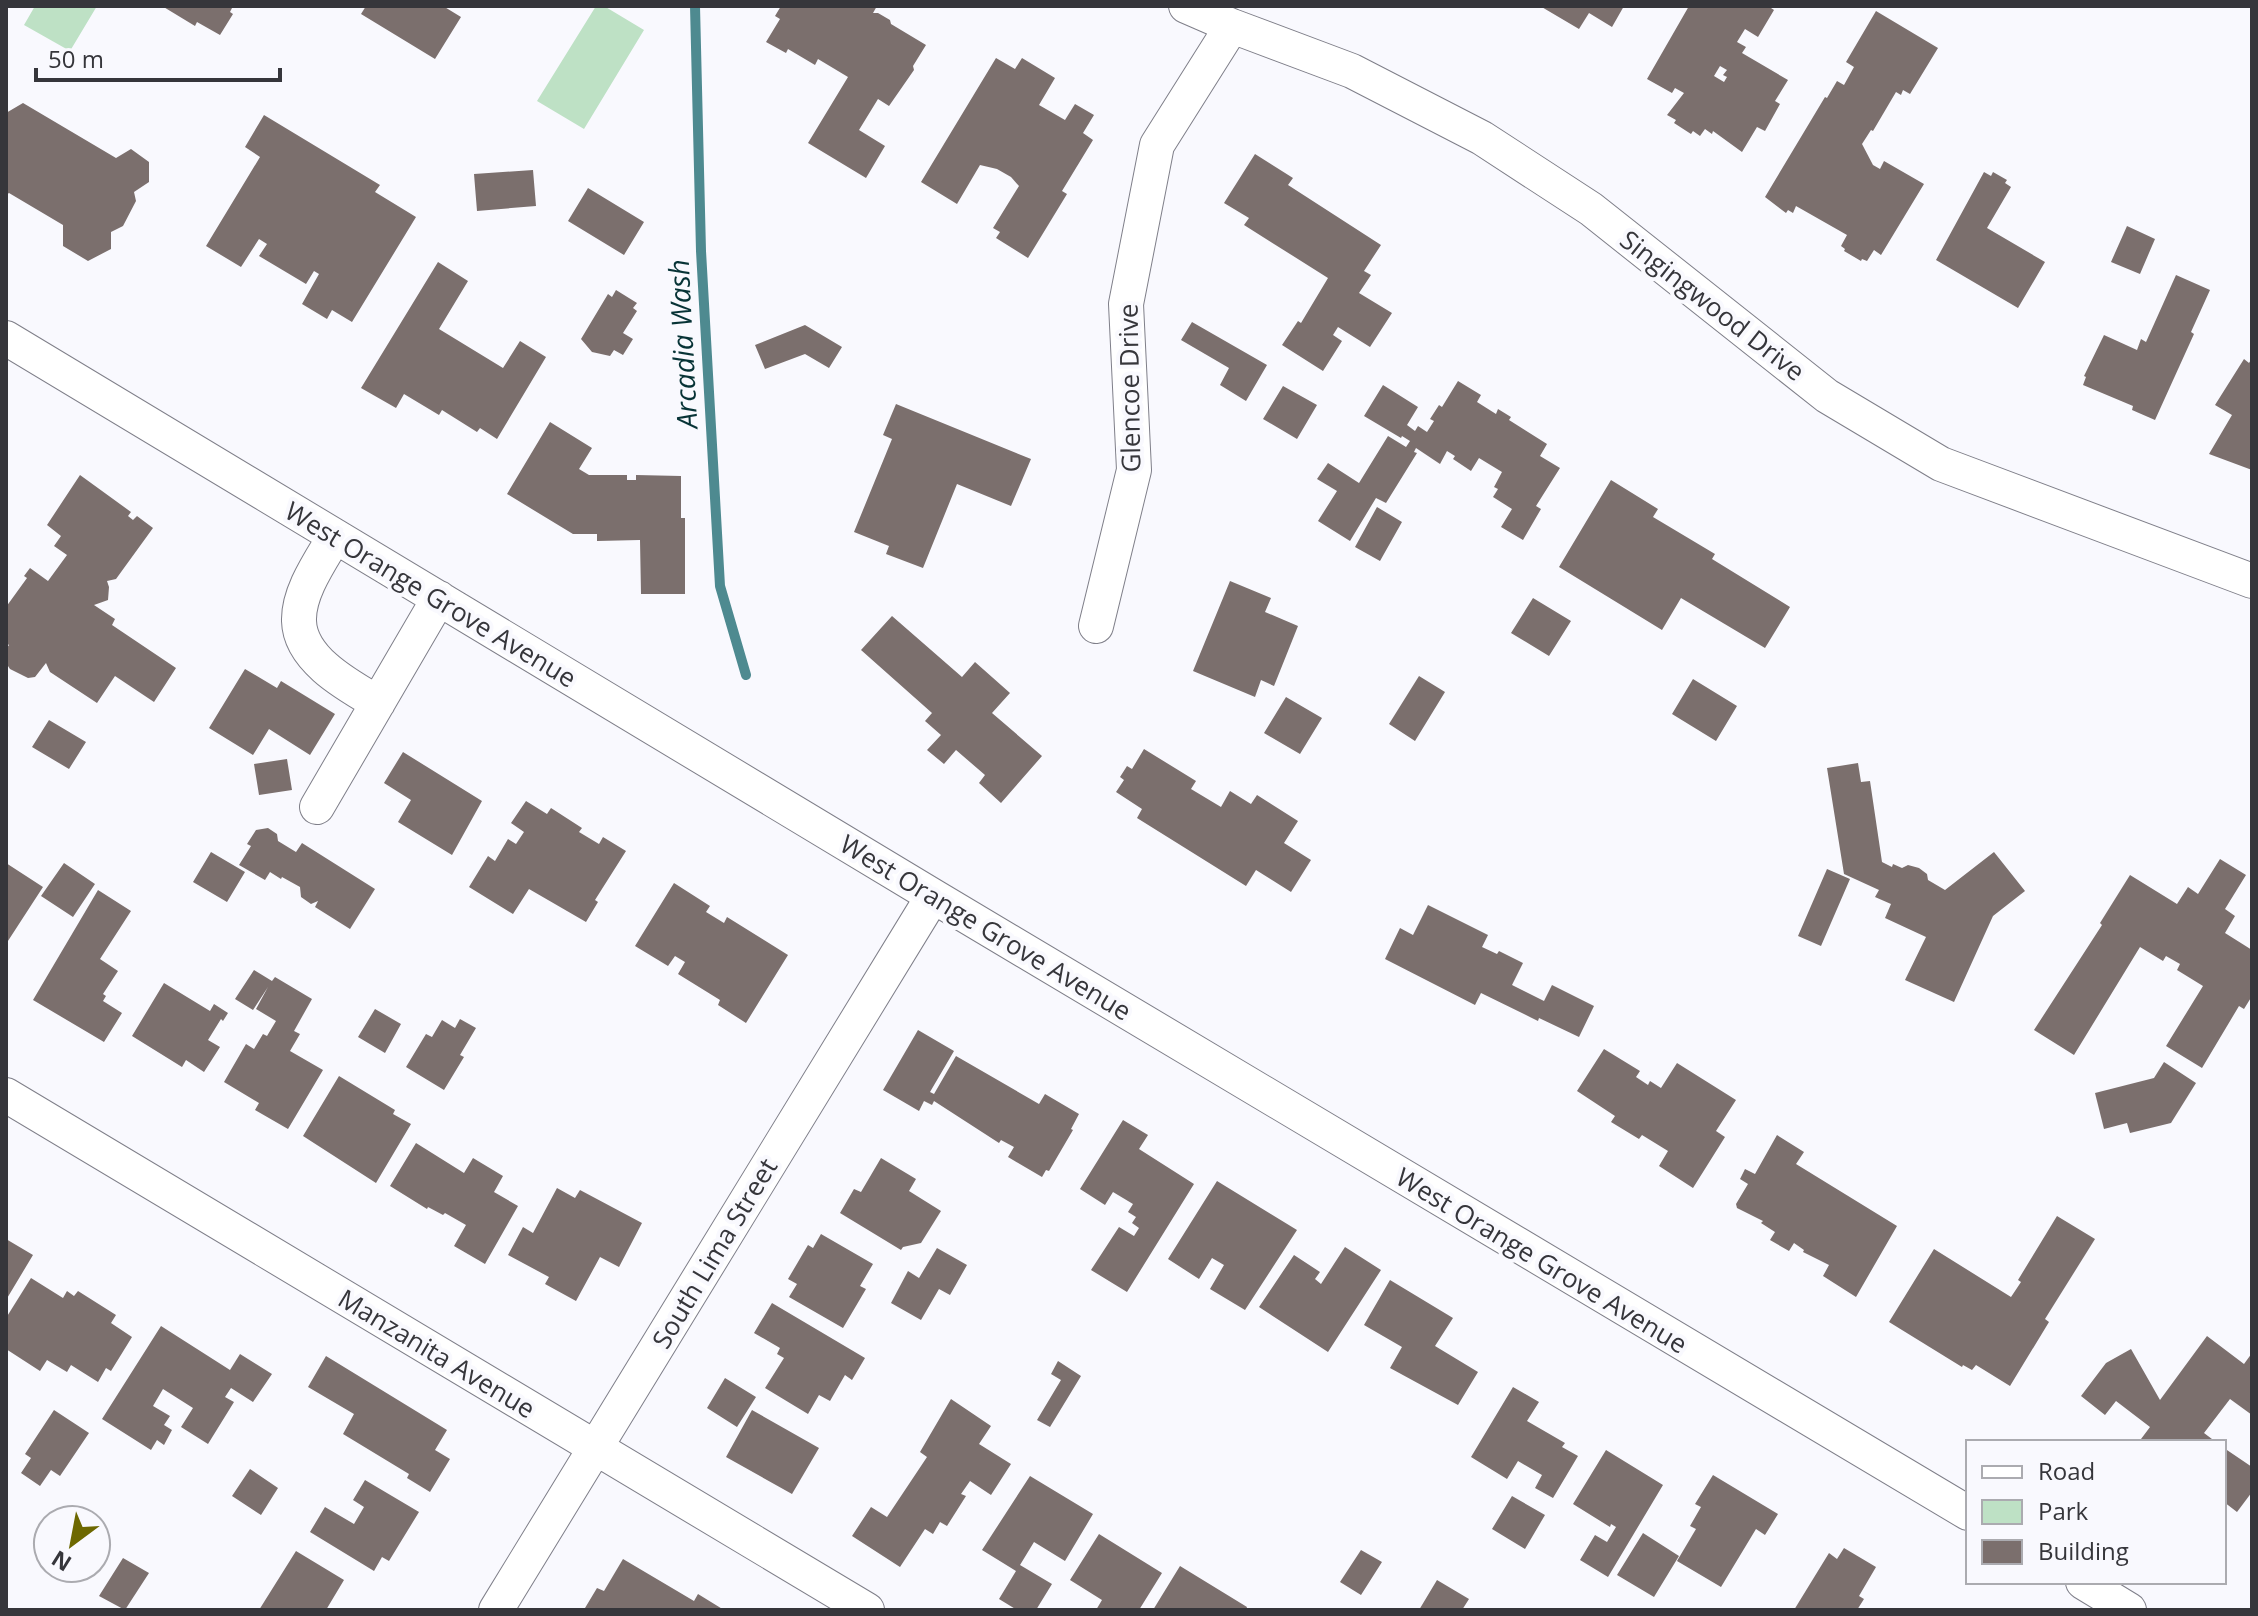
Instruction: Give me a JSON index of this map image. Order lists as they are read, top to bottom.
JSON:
{
  "streets": {
    "street": [
      "Singingwood Drive",
      "Glencoe Drive",
      "West Orange Grove Avenue",
      "South Lima Street",
      "Manzanita Avenue"
    ]
  },
  "crossings": [
    ["Singingwood Drive", "Glencoe Drive"],
    ["West Orange Grove Avenue", "South Lima Street"],
    ["South Lima Street", "Manzanita Avenue"]
  ],
  "water": ["Arcadia Wash"],
  "legend": ["Road", "Park", "Building"],
  "scale_bar": "50 m",
  "north": "bottom left"
}
